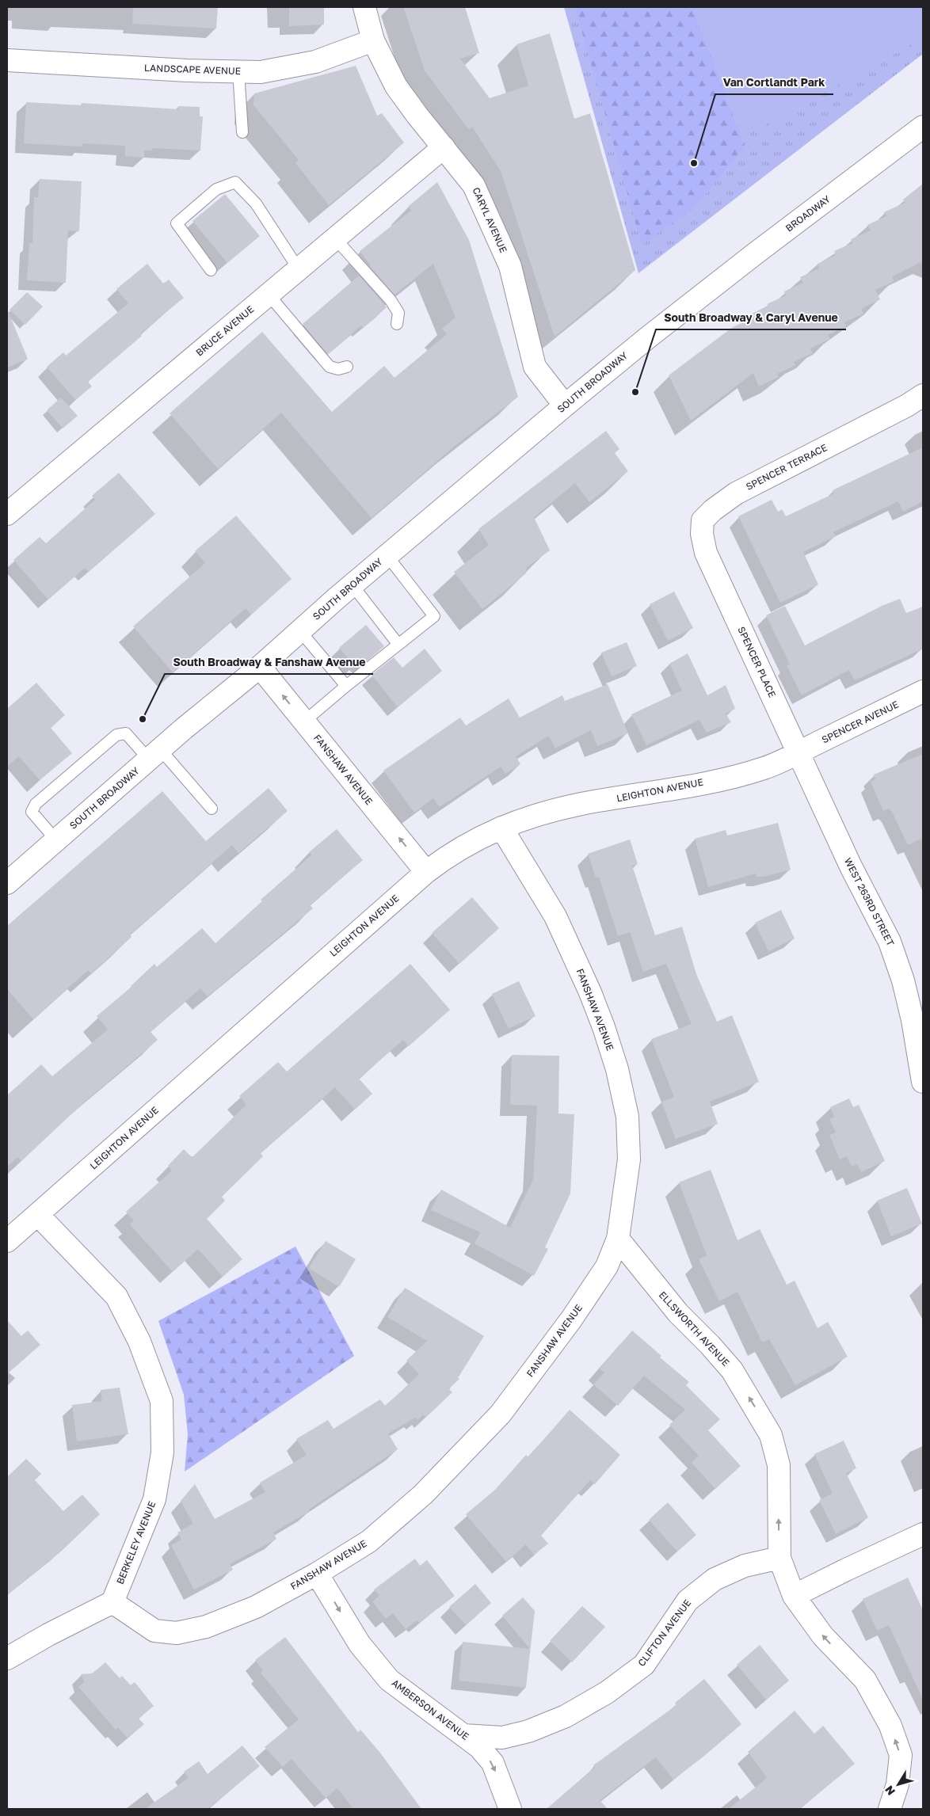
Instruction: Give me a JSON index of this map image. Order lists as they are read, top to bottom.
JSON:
{
  "streets": {
    "street": [
      "LANDSCAPE AVENUE",
      "BROADWAY",
      "CARYL AVENUE",
      "BRUCE AVENUE",
      "SOUTH BROADWAY",
      "SPENCER TERRACE",
      "SPENCER PLACE",
      "SPENCER AVENUE",
      "FANSHAW AVENUE",
      "LEIGHTON AVENUE",
      "WEST 263RD STREET",
      "ELLSWORTH AVENUE",
      "BERKELEY AVENUE",
      "CLIFTON AVENUE",
      "AMBERSON AVENUE"
    ]
  },
  "crossings": [
    ["LANDSCAPE AVENUE", "CARYL AVENUE"],
    ["BROADWAY", "SOUTH BROADWAY"],
    ["CARYL AVENUE", "BRUCE AVENUE"],
    ["CARYL AVENUE", "SOUTH BROADWAY"],
    ["SOUTH BROADWAY", "FANSHAW AVENUE"],
    ["SPENCER TERRACE", "SPENCER PLACE"],
    ["SPENCER PLACE", "SPENCER AVENUE"],
    ["SPENCER PLACE", "LEIGHTON AVENUE"],
    ["SPENCER PLACE", "WEST 263RD STREET"],
    ["SPENCER AVENUE", "LEIGHTON AVENUE"],
    ["SPENCER AVENUE", "WEST 263RD STREET"],
    ["FANSHAW AVENUE", "LEIGHTON AVENUE"],
    ["FANSHAW AVENUE", "ELLSWORTH AVENUE"],
    ["FANSHAW AVENUE", "BERKELEY AVENUE"],
    ["FANSHAW AVENUE", "AMBERSON AVENUE"],
    ["LEIGHTON AVENUE", "WEST 263RD STREET"],
    ["LEIGHTON AVENUE", "BERKELEY AVENUE"],
    ["ELLSWORTH AVENUE", "CLIFTON AVENUE"],
    ["CLIFTON AVENUE", "AMBERSON AVENUE"]
  ],
  "one_way": ["ELLSWORTH AVENUE", "AMBERSON AVENUE"],
  "places": ["Van Cortlandt Park", "South Broadway & Caryl Avenue", "South Broadway & Fanshaw Avenue"],
  "north": "bottom left"
}
